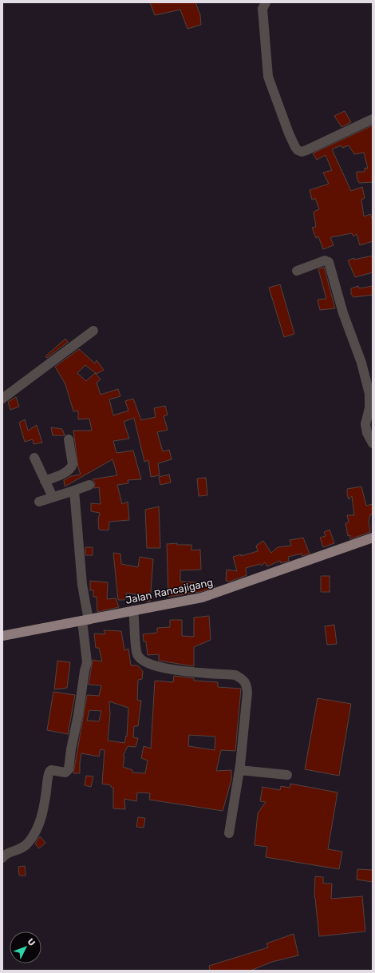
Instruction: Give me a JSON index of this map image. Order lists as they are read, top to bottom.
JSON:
{
  "streets": {
    "main road": ["Jalan Rancajigang"]
  },
  "north": "top right"
}
